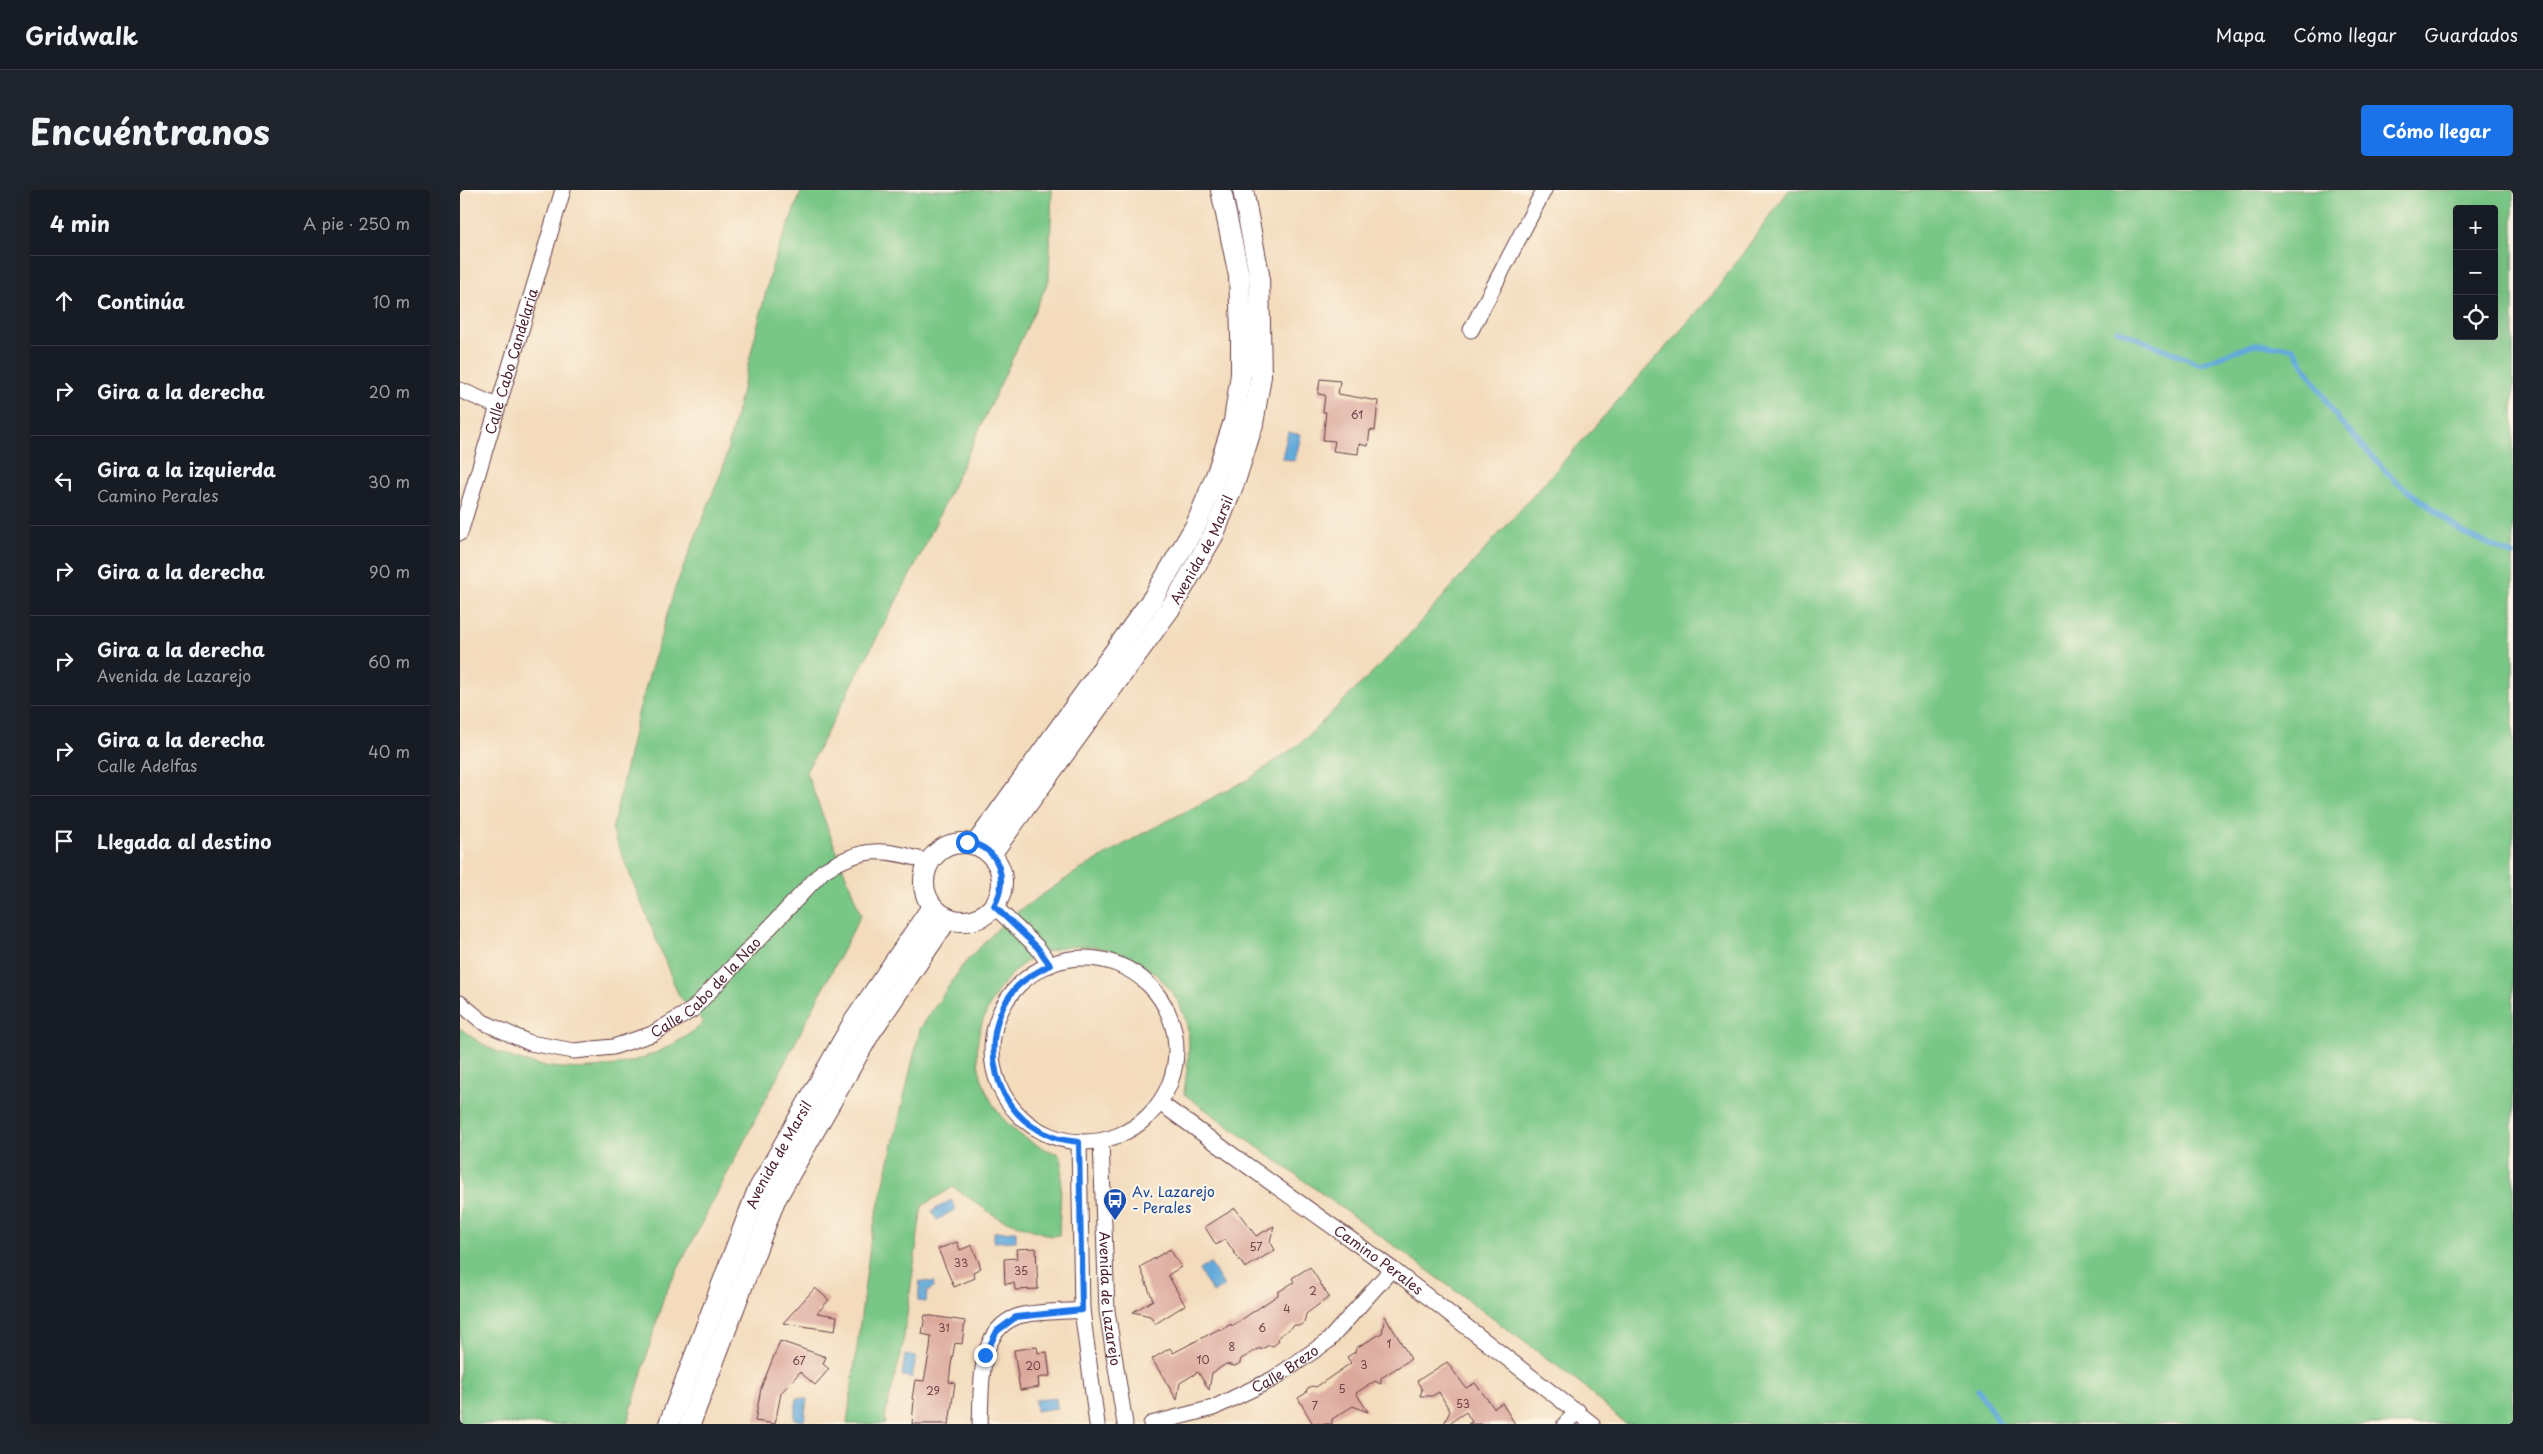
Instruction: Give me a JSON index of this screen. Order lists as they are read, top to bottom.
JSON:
{
  "streets": {
    "street": [
      "Calle Cabo Candelaria",
      "Avenida de Marsil",
      "Calle Cabo de la Nao",
      "Camino Perales",
      "Avenida de Lazarejo",
      "Calle Brezo"
    ]
  },
  "crossings": [
    ["Avenida de Marsil", "Calle Cabo de la Nao"],
    ["Camino Perales", "Calle Brezo"]
  ],
  "places": {
    "bus stop": ["Av. Lazarejo - Perales"]
  },
  "house_numbers": [
    "61",
    "57",
    "33",
    "35",
    "2",
    "4",
    "31",
    "6",
    "1",
    "8",
    "10",
    "67",
    "3",
    "20",
    "5",
    "29",
    "53",
    "7"
  ],
  "page": {
    "header": "Gridwalk",
    "nav": ["Mapa", "Cómo llegar", "Guardados"],
    "title": "Encuéntranos",
    "buttons": "Cómo llegar",
    "heading": ["4 min", "A pie · 250 m"],
    "map_buttons": ["+", "−"],
    "list": [
      ["Continúa", "10 m"],
      ["Gira a la derecha", "20 m"],
      ["Gira a la izquierda", "Camino Perales", "30 m"],
      ["Gira a la derecha", "90 m"],
      ["Gira a la derecha", "Avenida de Lazarejo", "60 m"],
      ["Gira a la derecha", "Calle Adelfas", "40 m"],
      "Llegada al destino"
    ]
  }
}
